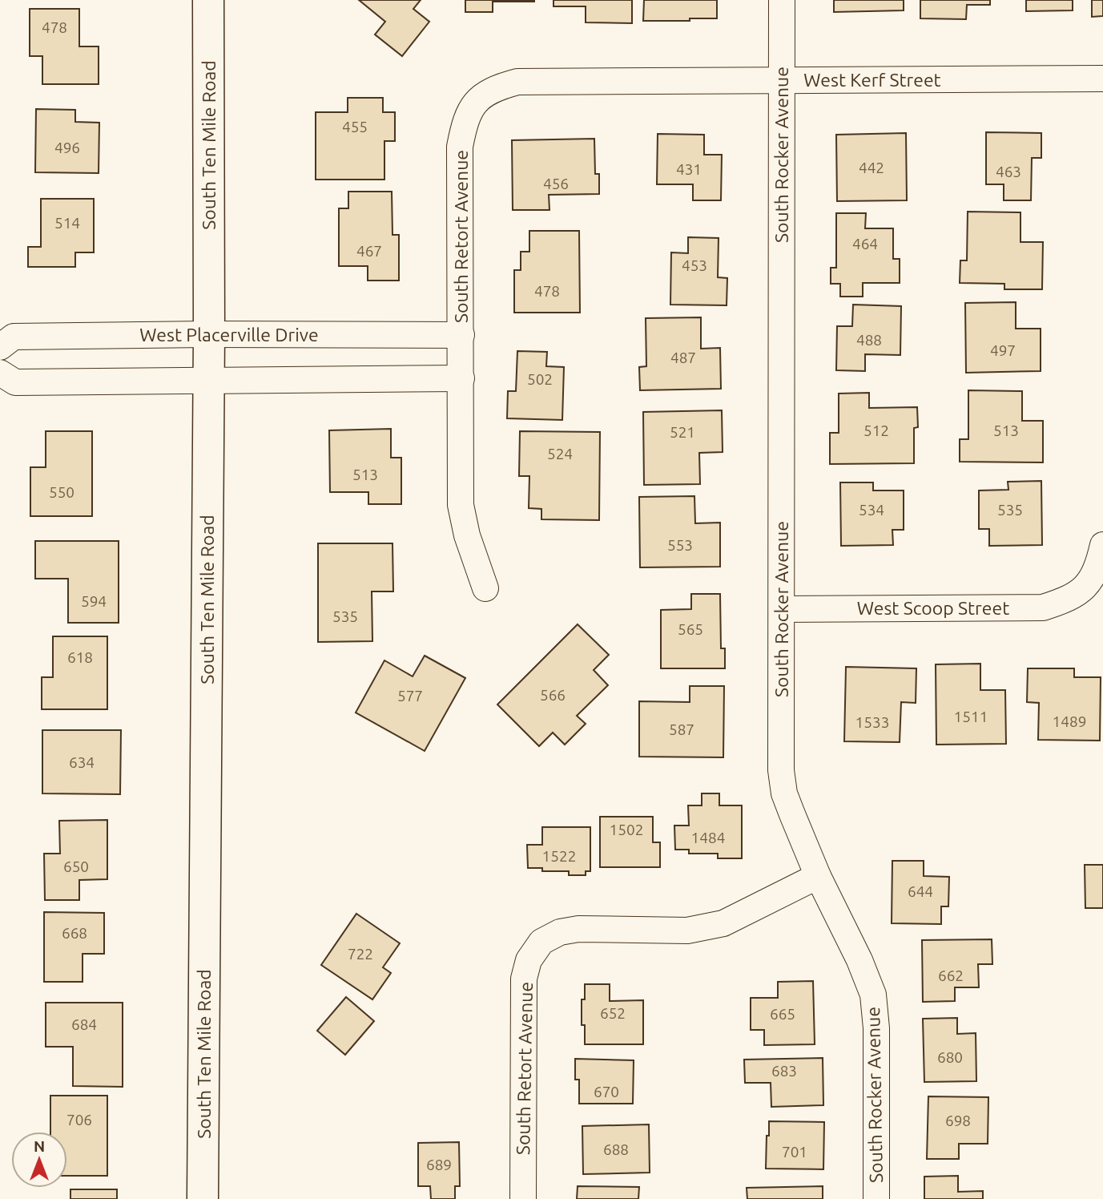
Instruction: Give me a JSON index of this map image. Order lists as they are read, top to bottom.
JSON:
{
  "streets": {
    "street": [
      "West Kerf Street",
      "South Ten Mile Road",
      "South Rocker Avenue",
      "South Retort Avenue",
      "West Placerville Drive",
      "West Scoop Street"
    ]
  },
  "crossings": [
    ["West Kerf Street", "South Rocker Avenue"],
    ["West Kerf Street", "South Retort Avenue"],
    ["South Ten Mile Road", "West Placerville Drive"],
    ["South Rocker Avenue", "South Retort Avenue"],
    ["South Rocker Avenue", "West Scoop Street"],
    ["South Retort Avenue", "West Placerville Drive"]
  ],
  "house_numbers": [
    "478",
    "455",
    "496",
    "442",
    "431",
    "463",
    "456",
    "514",
    "464",
    "467",
    "453",
    "478",
    "488",
    "497",
    "487",
    "502",
    "512",
    "513",
    "521",
    "524",
    "513",
    "550",
    "534",
    "535",
    "553",
    "594",
    "535",
    "565",
    "618",
    "566",
    "577",
    "1511",
    "1489",
    "1533",
    "587",
    "634",
    "1502",
    "1484",
    "1522",
    "650",
    "644",
    "668",
    "722",
    "662",
    "652",
    "665",
    "684",
    "680",
    "683",
    "670",
    "706",
    "698",
    "688",
    "701",
    "689"
  ],
  "north": "top"
}
